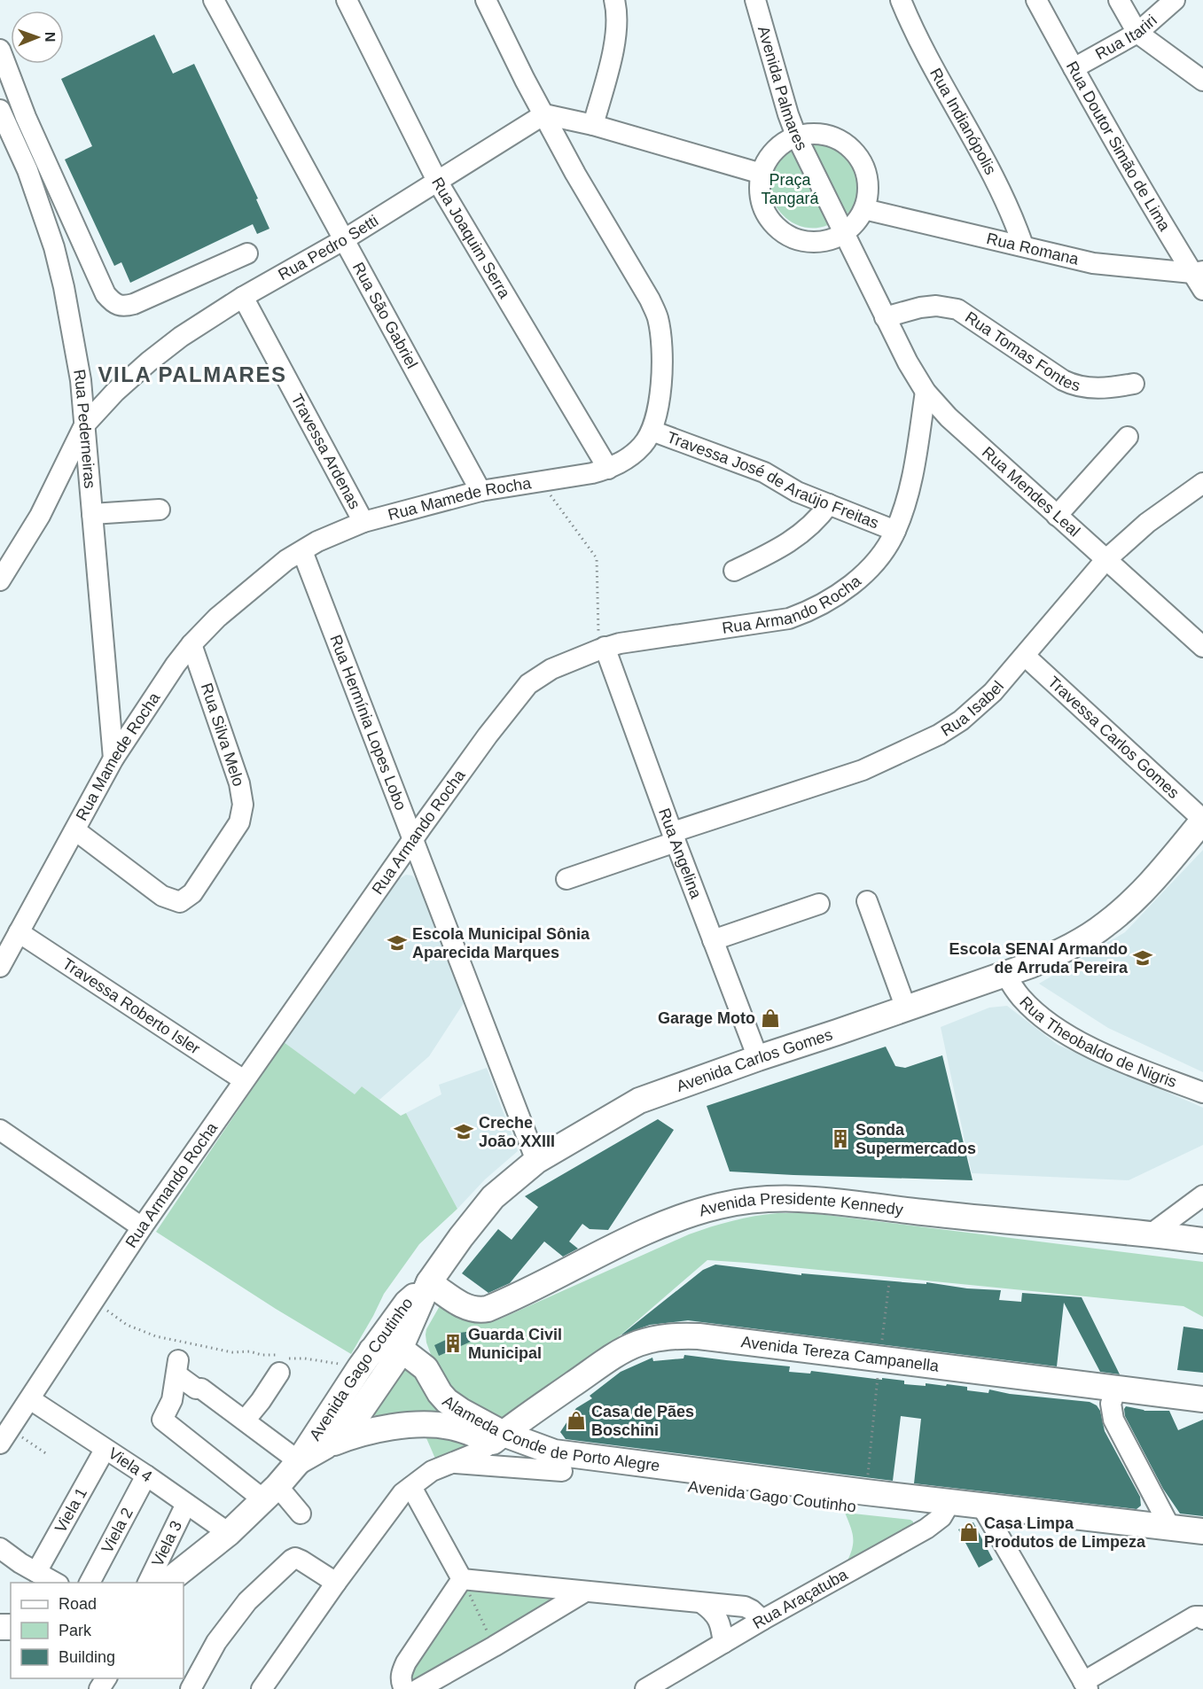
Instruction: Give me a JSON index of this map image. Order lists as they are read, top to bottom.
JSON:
{
  "streets": {
    "main road": [
      "Avenida Carlos Gomes",
      "Avenida Presidente Kennedy",
      "Avenida Tereza Campanella",
      "Avenida Gago Coutinho",
      "Alameda Conde de Porto Alegre"
    ],
    "street": [
      "Rua Itariri",
      "Avenida Palmares",
      "Rua Indianópolis",
      "Rua Doutor Simão de Lima",
      "Rua Joaquim Serra",
      "Rua Pedro Setti",
      "Rua Romana",
      "Rua São Gabriel",
      "Rua Tomas Fontes",
      "Rua Pederneiras",
      "Travessa Ardenas",
      "Travessa José de Araújo Freitas",
      "Rua Mendes Leal",
      "Rua Mamede Rocha",
      "Rua Armando Rocha",
      "Rua Isabel",
      "Rua Hermínia Lopes Lobo",
      "Rua Silva Melo",
      "Travessa Carlos Gomes",
      "Rua Angelina",
      "Travessa Roberto Isler",
      "Rua Theobaldo de Nigris",
      "Viela 4",
      "Viela 1",
      "Viela 2",
      "Viela 3",
      "Rua Araçatuba"
    ]
  },
  "crossings": [
    ["Rua Itariri", "Rua Doutor Simão de Lima"],
    ["Avenida Palmares", "Rua Tomas Fontes"],
    ["Avenida Palmares", "Rua Mendes Leal"],
    ["Rua Indianópolis", "Rua Romana"],
    ["Rua Doutor Simão de Lima", "Rua Romana"],
    ["Rua Joaquim Serra", "Rua Pedro Setti"],
    ["Rua Joaquim Serra", "Rua Mamede Rocha"],
    ["Rua Pedro Setti", "Rua São Gabriel"],
    ["Rua Pedro Setti", "Rua Pederneiras"],
    ["Rua Pedro Setti", "Travessa Ardenas"],
    ["Rua Pedro Setti", "Rua Mamede Rocha"],
    ["Rua São Gabriel", "Rua Mamede Rocha"],
    ["Rua Tomas Fontes", "Rua Mendes Leal"],
    ["Rua Pederneiras", "Rua Mamede Rocha"],
    ["Travessa Ardenas", "Rua Mamede Rocha"],
    ["Travessa José de Araújo Freitas", "Rua Mamede Rocha"],
    ["Travessa José de Araújo Freitas", "Rua Armando Rocha"],
    ["Rua Mendes Leal", "Rua Armando Rocha"],
    ["Rua Mendes Leal", "Rua Isabel"],
    ["Rua Mamede Rocha", "Rua Hermínia Lopes Lobo"],
    ["Rua Mamede Rocha", "Rua Silva Melo"],
    ["Rua Mamede Rocha", "Travessa Roberto Isler"],
    ["Rua Armando Rocha", "Rua Hermínia Lopes Lobo"],
    ["Rua Armando Rocha", "Rua Angelina"],
    ["Rua Armando Rocha", "Travessa Roberto Isler"],
    ["Rua Armando Rocha", "Viela 4"],
    ["Rua Isabel", "Travessa Carlos Gomes"],
    ["Rua Isabel", "Rua Angelina"],
    ["Rua Hermínia Lopes Lobo", "Avenida Carlos Gomes"],
    ["Travessa Carlos Gomes", "Avenida Carlos Gomes"],
    ["Rua Angelina", "Avenida Carlos Gomes"],
    ["Rua Theobaldo de Nigris", "Avenida Carlos Gomes"],
    ["Avenida Carlos Gomes", "Avenida Presidente Kennedy"],
    ["Avenida Carlos Gomes", "Avenida Gago Coutinho"],
    ["Avenida Carlos Gomes", "Alameda Conde de Porto Alegre"],
    ["Avenida Presidente Kennedy", "Avenida Gago Coutinho"],
    ["Avenida Tereza Campanella", "Avenida Gago Coutinho"],
    ["Avenida Tereza Campanella", "Alameda Conde de Porto Alegre"],
    ["Avenida Gago Coutinho", "Alameda Conde de Porto Alegre"],
    ["Avenida Gago Coutinho", "Viela 4"],
    ["Avenida Gago Coutinho", "Viela 3"],
    ["Avenida Gago Coutinho", "Rua Araçatuba"],
    ["Alameda Conde de Porto Alegre", "Rua Araçatuba"],
    ["Viela 4", "Viela 1"],
    ["Viela 4", "Viela 2"],
    ["Viela 4", "Viela 3"]
  ],
  "districts": ["VILA PALMARES"],
  "parks": ["Praça Tangará"],
  "places": {
    "school or university": ["Escola Municipal Sônia Aparecida Marques", "Escola SENAI Armando de Arruda Pereira", "Creche João XXIII"],
    "shop": ["Garage Moto", "Casa de Pães Boschini", "Casa Limpa Produtos de Limpeza"],
    "building": ["Sonda Supermercados", "Guarda Civil Municipal"]
  },
  "legend": ["Road", "Park", "Building"],
  "north": "right"
}
